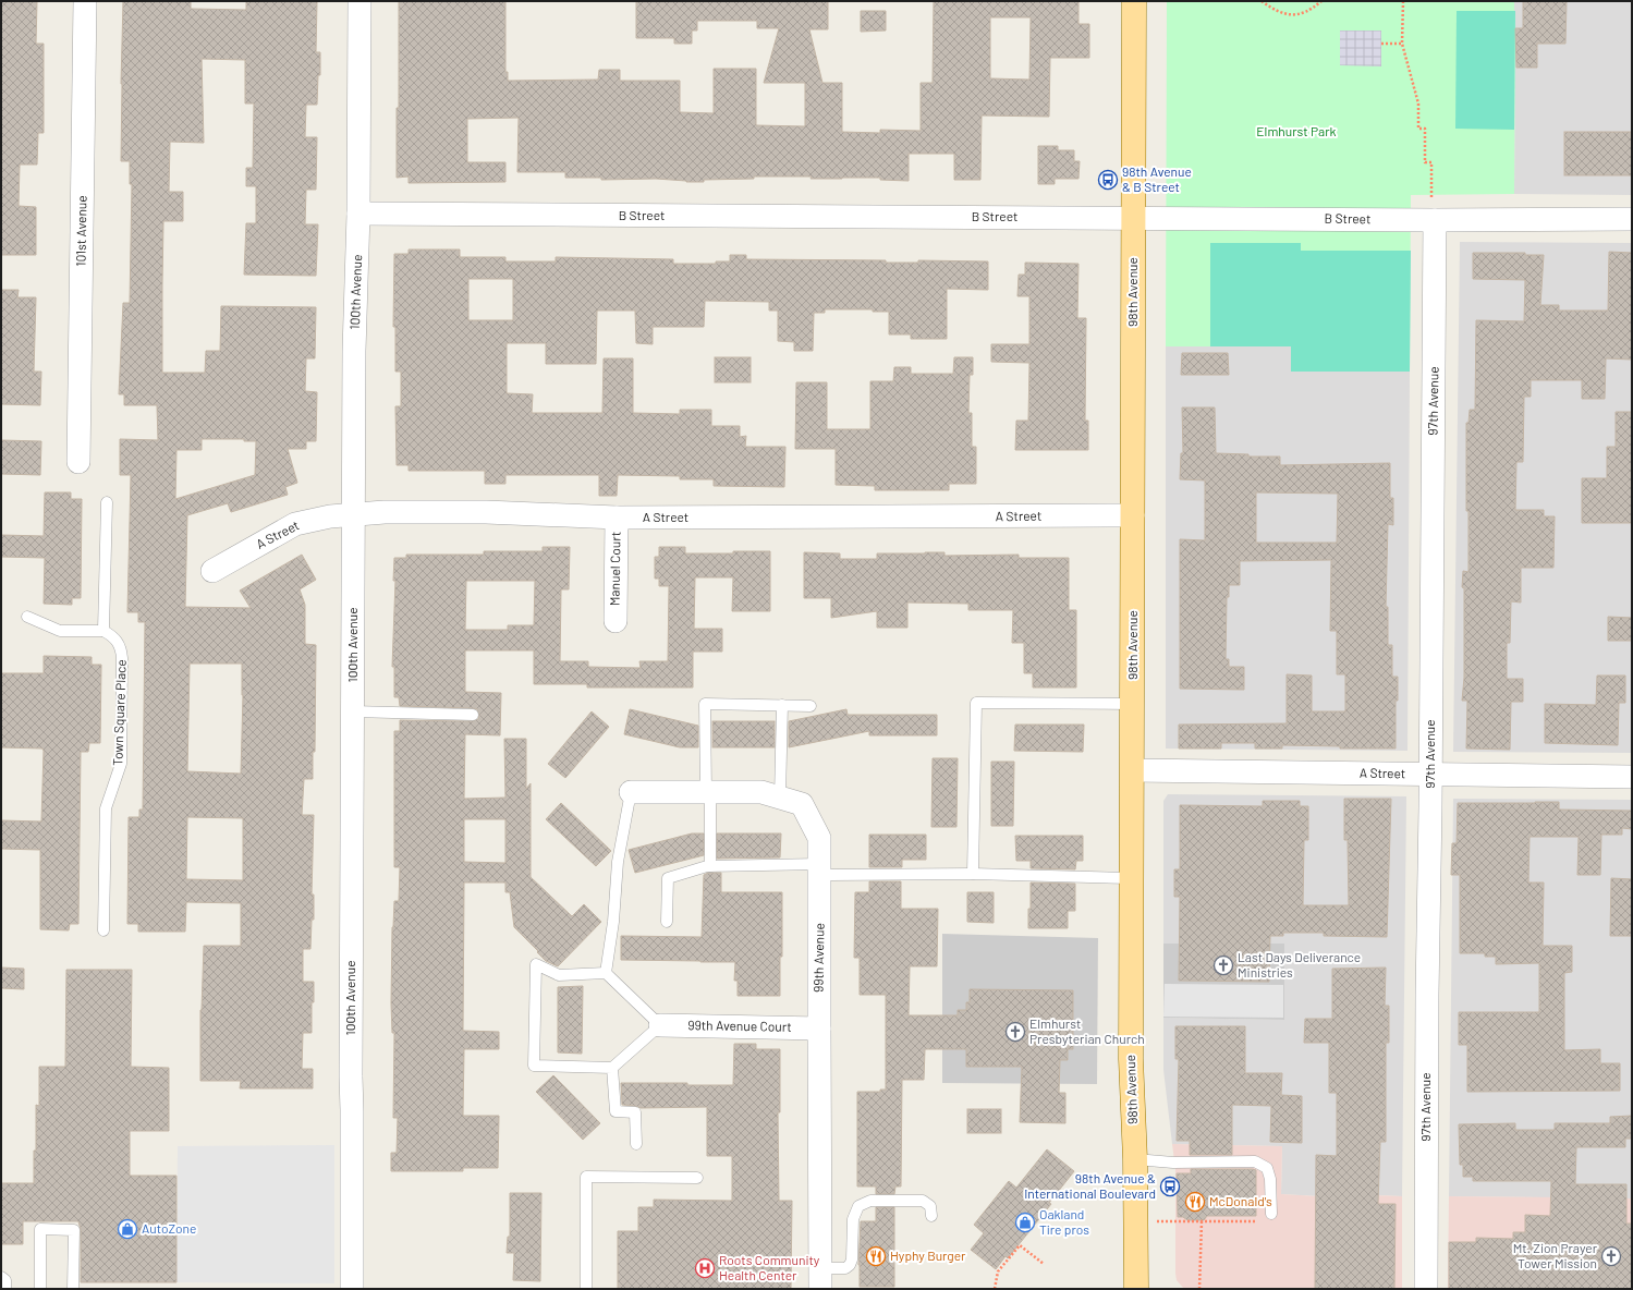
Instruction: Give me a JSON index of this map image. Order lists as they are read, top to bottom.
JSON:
{
  "streets": {
    "main road": ["98th Avenue"],
    "street": [
      "B Street",
      "101st Avenue",
      "100th Avenue",
      "97th Avenue",
      "A Street",
      "Manuel Court",
      "99th Avenue",
      "99th Avenue Court"
    ],
    "lane": ["Town Square Place"]
  },
  "crossings": [
    ["B Street", "100th Avenue"],
    ["B Street", "98th Avenue"],
    ["B Street", "97th Avenue"],
    ["100th Avenue", "A Street"],
    ["98th Avenue", "A Street"],
    ["97th Avenue", "A Street"],
    ["A Street", "Manuel Court"],
    ["99th Avenue", "99th Avenue Court"]
  ],
  "parks": ["Elmhurst Park"],
  "places": {
    "bus stop": ["98th Avenue & B Street", "98th Avenue & International Boulevard"],
    "church": ["Last Days Deliverance Ministries", "Elmhurst Presbyterian Church", "Mt. Zion Prayer Tower Mission"],
    "restaurant": ["McDonald's", "Hyphy Burger"],
    "shop": ["Oakland Tire pros", "AutoZone"],
    "hospital": ["Roots Community Health Center"]
  }
}
